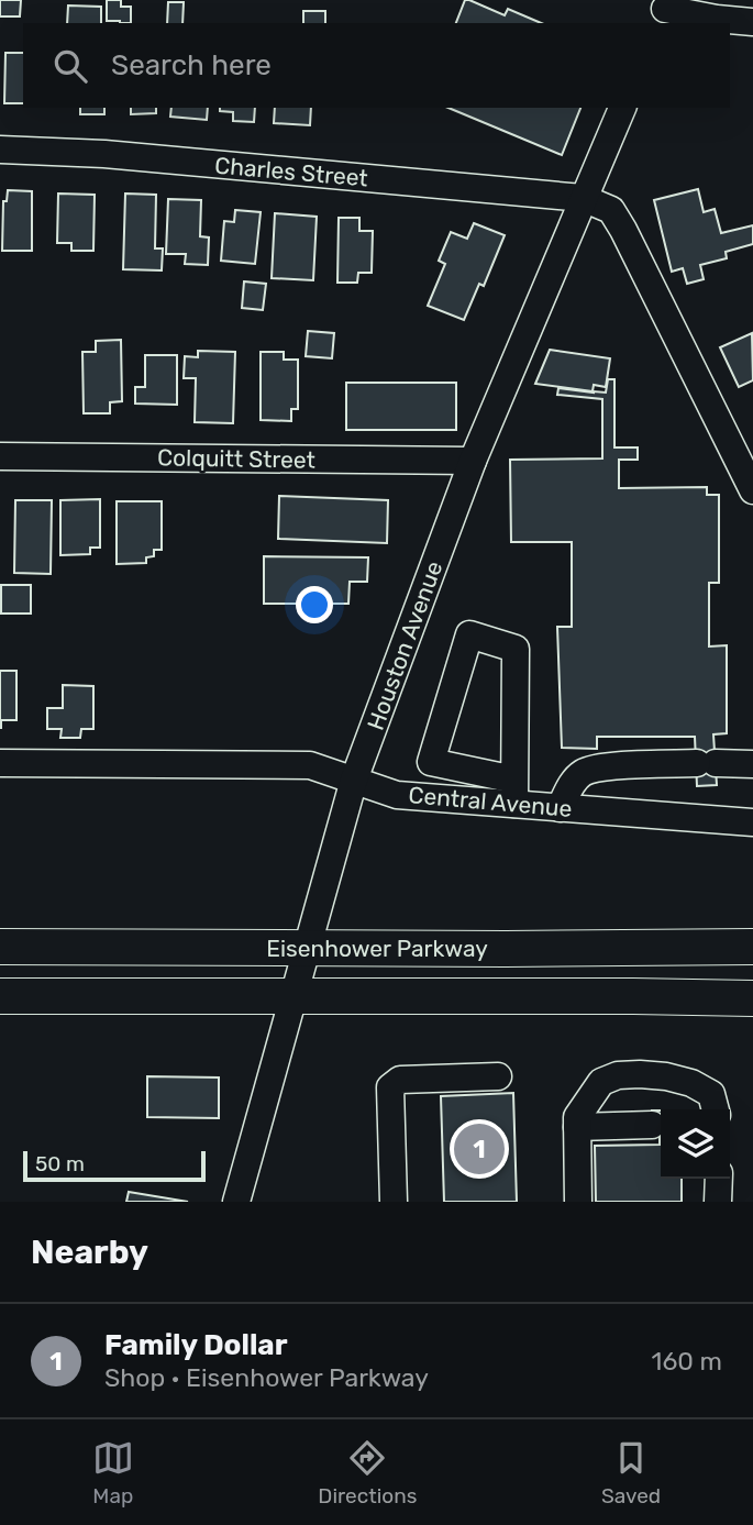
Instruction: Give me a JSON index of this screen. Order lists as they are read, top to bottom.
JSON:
{
  "streets": {
    "main road": ["Eisenhower Parkway"],
    "street": [
      "Charles Street",
      "Colquitt Street",
      "Houston Avenue",
      "Central Avenue"
    ]
  },
  "crossings": [
    ["Charles Street", "Houston Avenue"],
    ["Colquitt Street", "Houston Avenue"],
    ["Houston Avenue", "Central Avenue"],
    ["Houston Avenue", "Eisenhower Parkway"]
  ],
  "scale_bar": "50 m",
  "page": {
    "search": "Search here",
    "pins": "1",
    "scale": "50 m",
    "heading": "Nearby",
    "list": [
      {
        "mark": "1",
        "name": "Family Dollar",
        "note": "Shop · Eisenhower Parkway",
        "value": "160 m"
      }
    ],
    "nav": ["Map", "Directions", "Saved"]
  }
}
